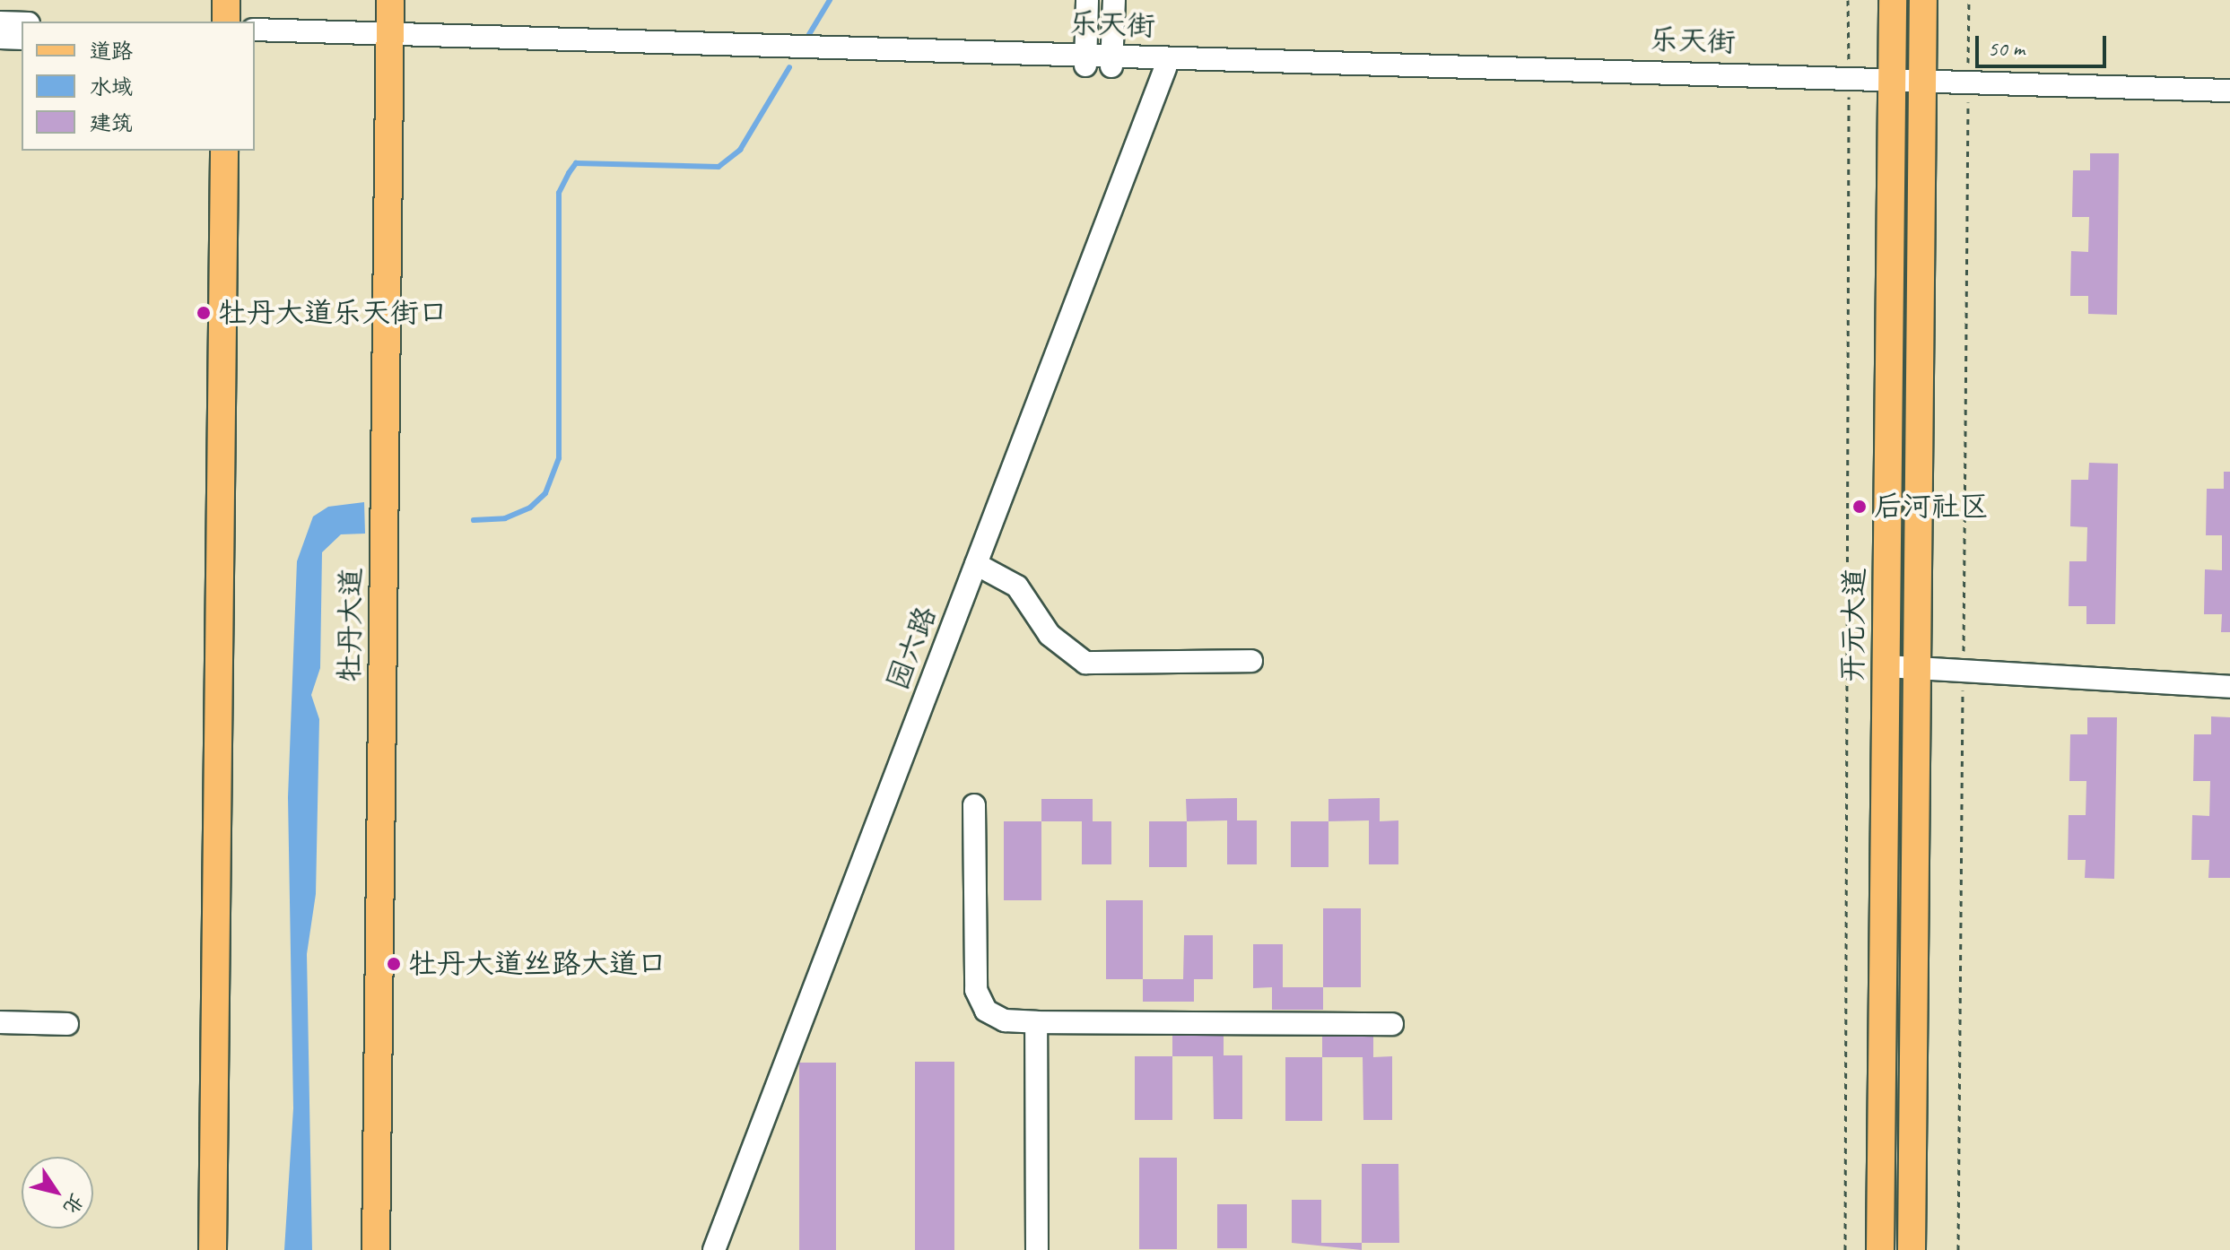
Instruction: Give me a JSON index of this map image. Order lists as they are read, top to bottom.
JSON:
{
  "streets": {
    "main road": ["牡丹大道", "开元大道"],
    "street": ["乐天街", "园六路"]
  },
  "crossings": [
    ["乐天街", "牡丹大道"],
    ["乐天街", "开元大道"],
    ["乐天街", "园六路"]
  ],
  "places": ["牡丹大道乐天街口", "后河社区", "牡丹大道丝路大道口"],
  "legend": ["道路", "水域", "建筑"],
  "scale_bar": "50 m",
  "north": "bottom right"
}
